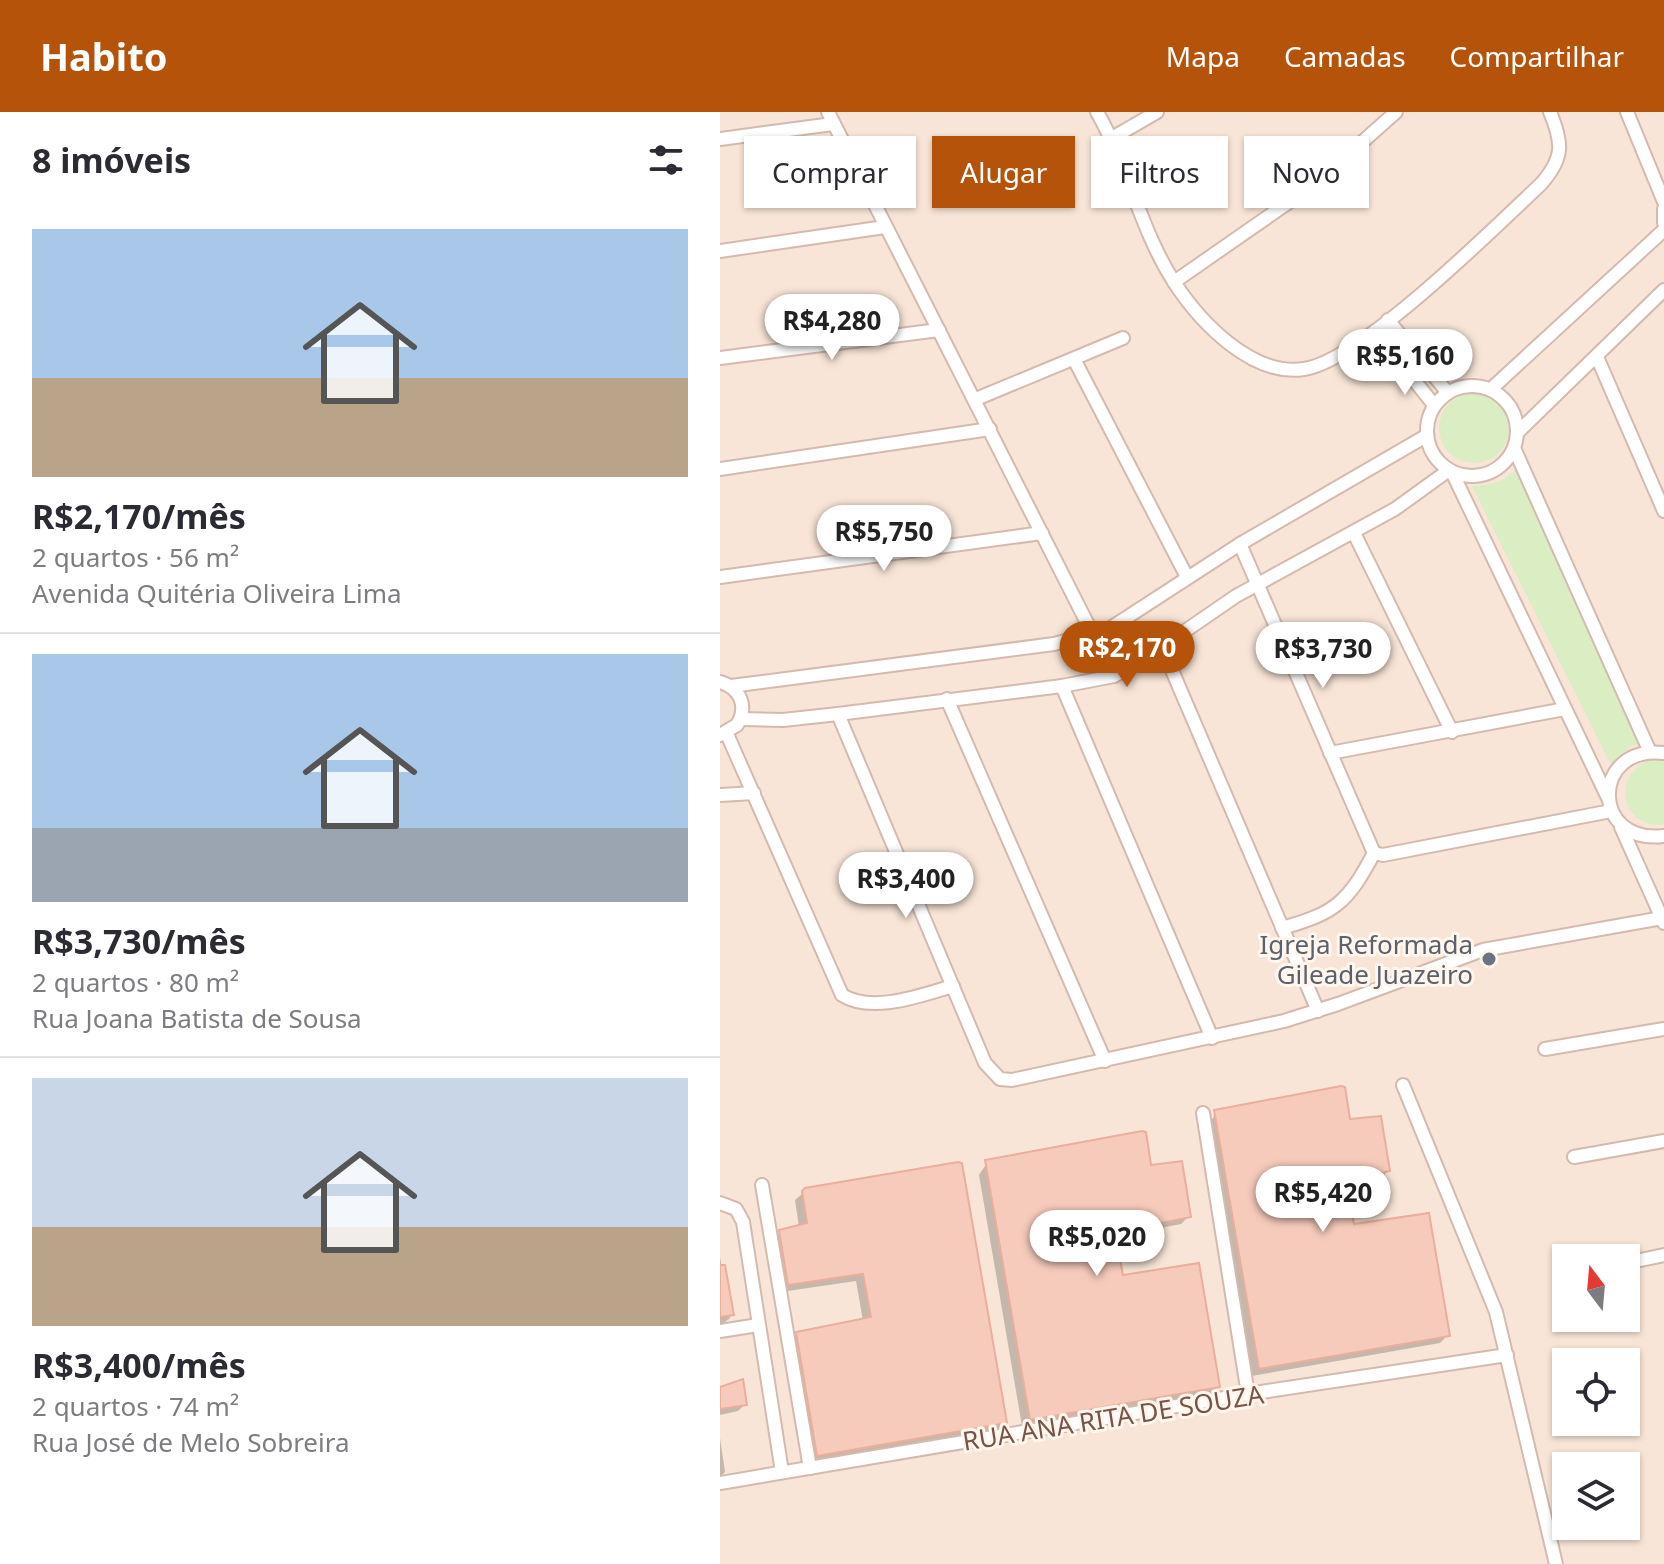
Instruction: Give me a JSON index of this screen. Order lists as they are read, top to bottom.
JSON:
{
  "streets": {
    "street": ["RUA ANA RITA DE SOUZA"]
  },
  "places": ["Igreja Reformada Gileade Juazeiro"],
  "north": "top",
  "page": {
    "header": "Habito",
    "nav": ["Mapa", "Camadas", "Compartilhar"],
    "heading": "8 imóveis",
    "chip": [
      "Comprar",
      "Alugar",
      "Filtros",
      "Novo"
    ],
    "list": [
      {
        "name": "R$2,170/mês",
        "note": "2 quartos · 56 m² · Avenida Quitéria Oliveira Lima"
      },
      {
        "name": "R$3,730/mês",
        "note": "2 quartos · 80 m² · Rua Joana Batista de Sousa"
      },
      {
        "name": "R$3,400/mês",
        "note": "2 quartos · 74 m² · Rua José de Melo Sobreira"
      }
    ],
    "price": [
      "R$4,280",
      "R$5,160",
      "R$5,750",
      "R$2,170",
      "R$3,730",
      "R$3,400",
      "R$5,420",
      "R$5,020"
    ]
  }
}
